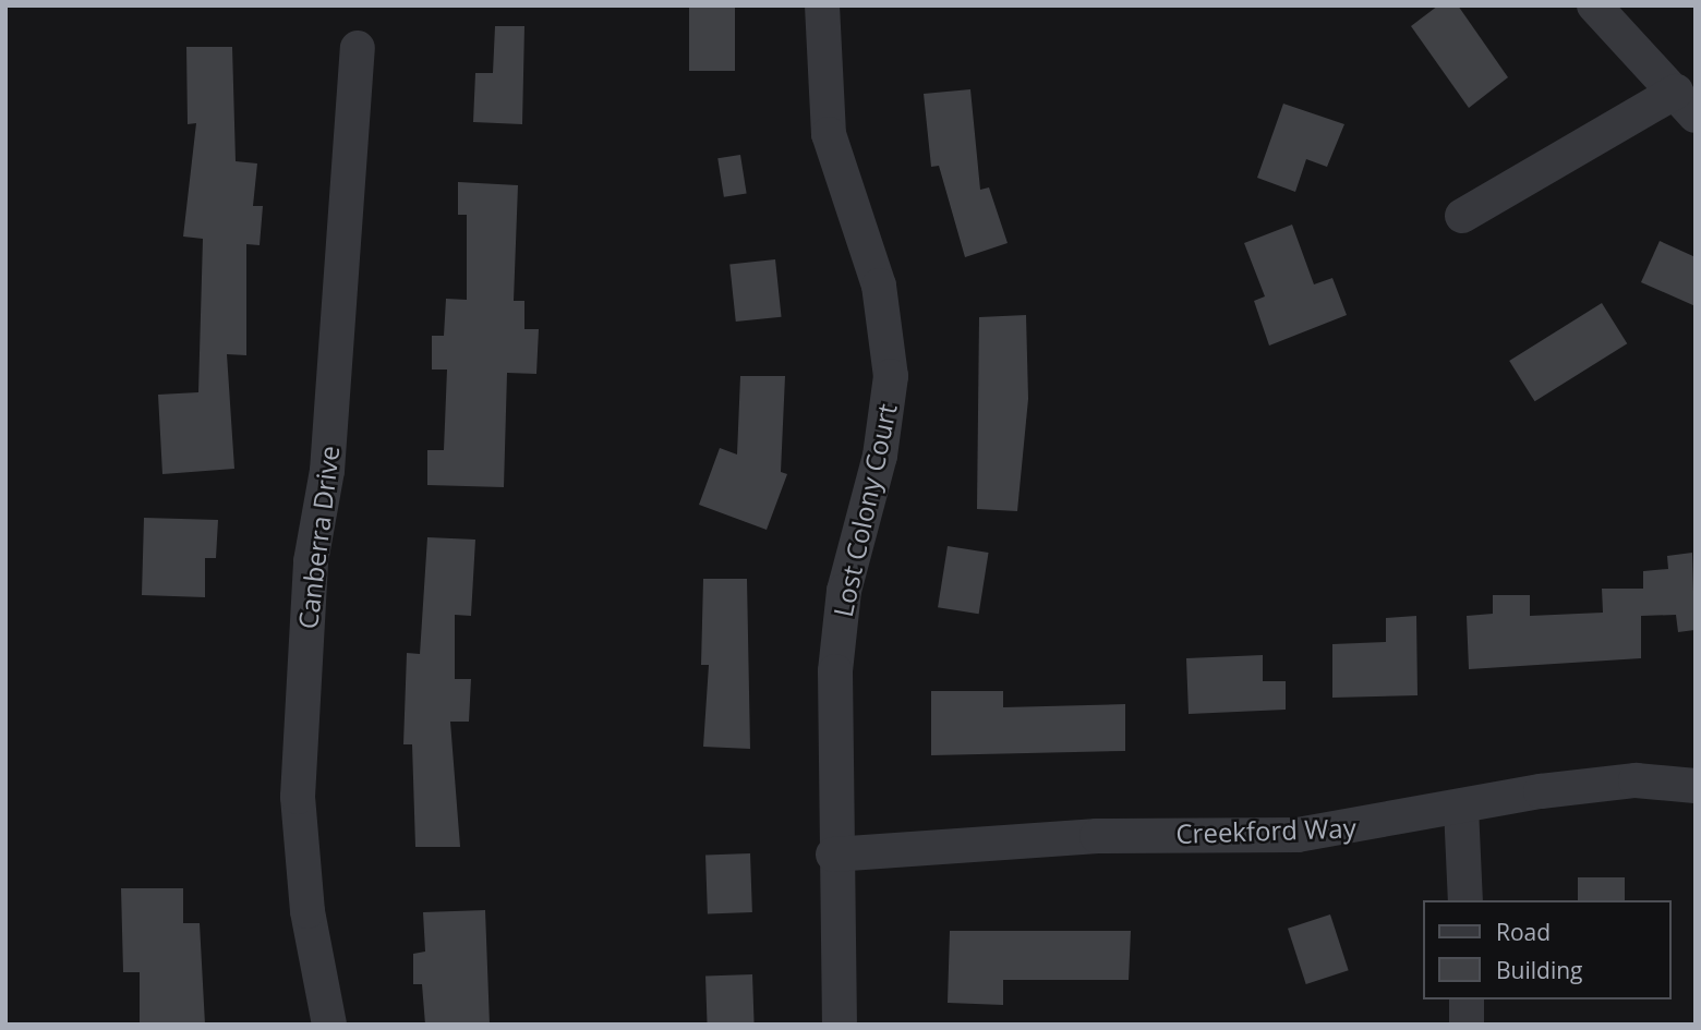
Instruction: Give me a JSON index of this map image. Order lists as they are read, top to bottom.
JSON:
{
  "streets": {
    "street": ["Lost Colony Court", "Canberra Drive", "Creekford Way"]
  },
  "crossings": [
    ["Lost Colony Court", "Creekford Way"]
  ],
  "legend": ["Road", "Building"]
}
